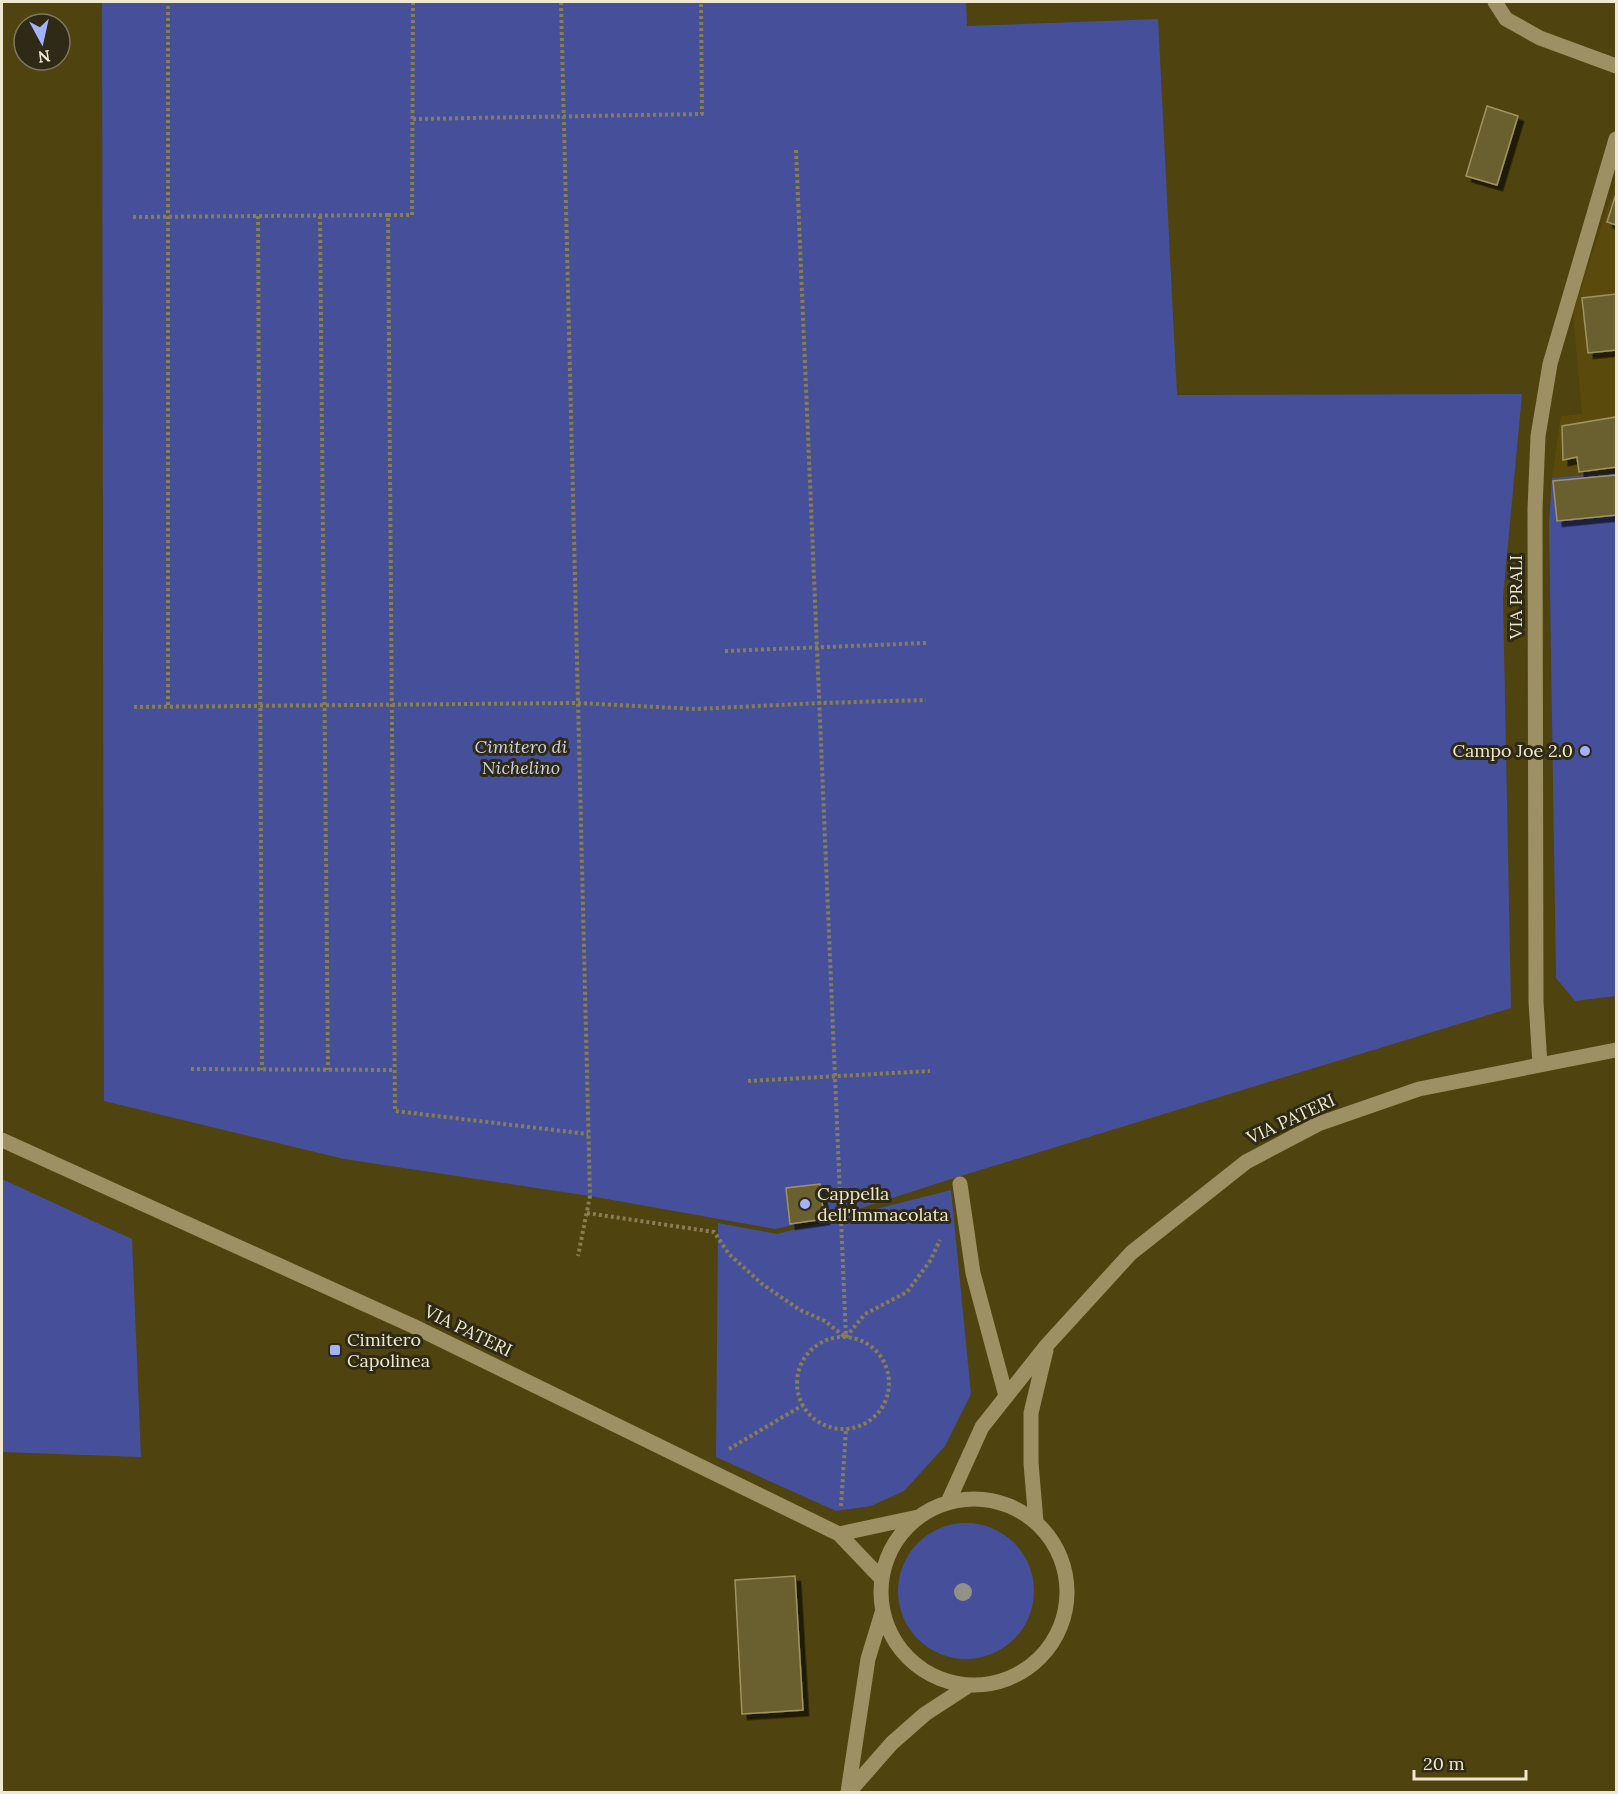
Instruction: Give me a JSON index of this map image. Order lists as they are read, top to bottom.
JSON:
{
  "streets": {
    "street": ["VIA PRALI", "VIA PATERI"]
  },
  "crossings": [
    ["VIA PRALI", "VIA PATERI"]
  ],
  "parks": ["Cimitero di Nichelino"],
  "places": {
    "other": ["Campo Joe 2.0", "Cappella dell'Immacolata"],
    "transit": ["Cimitero Capolinea"]
  },
  "scale_bar": "20 m",
  "north": "bottom"
}
